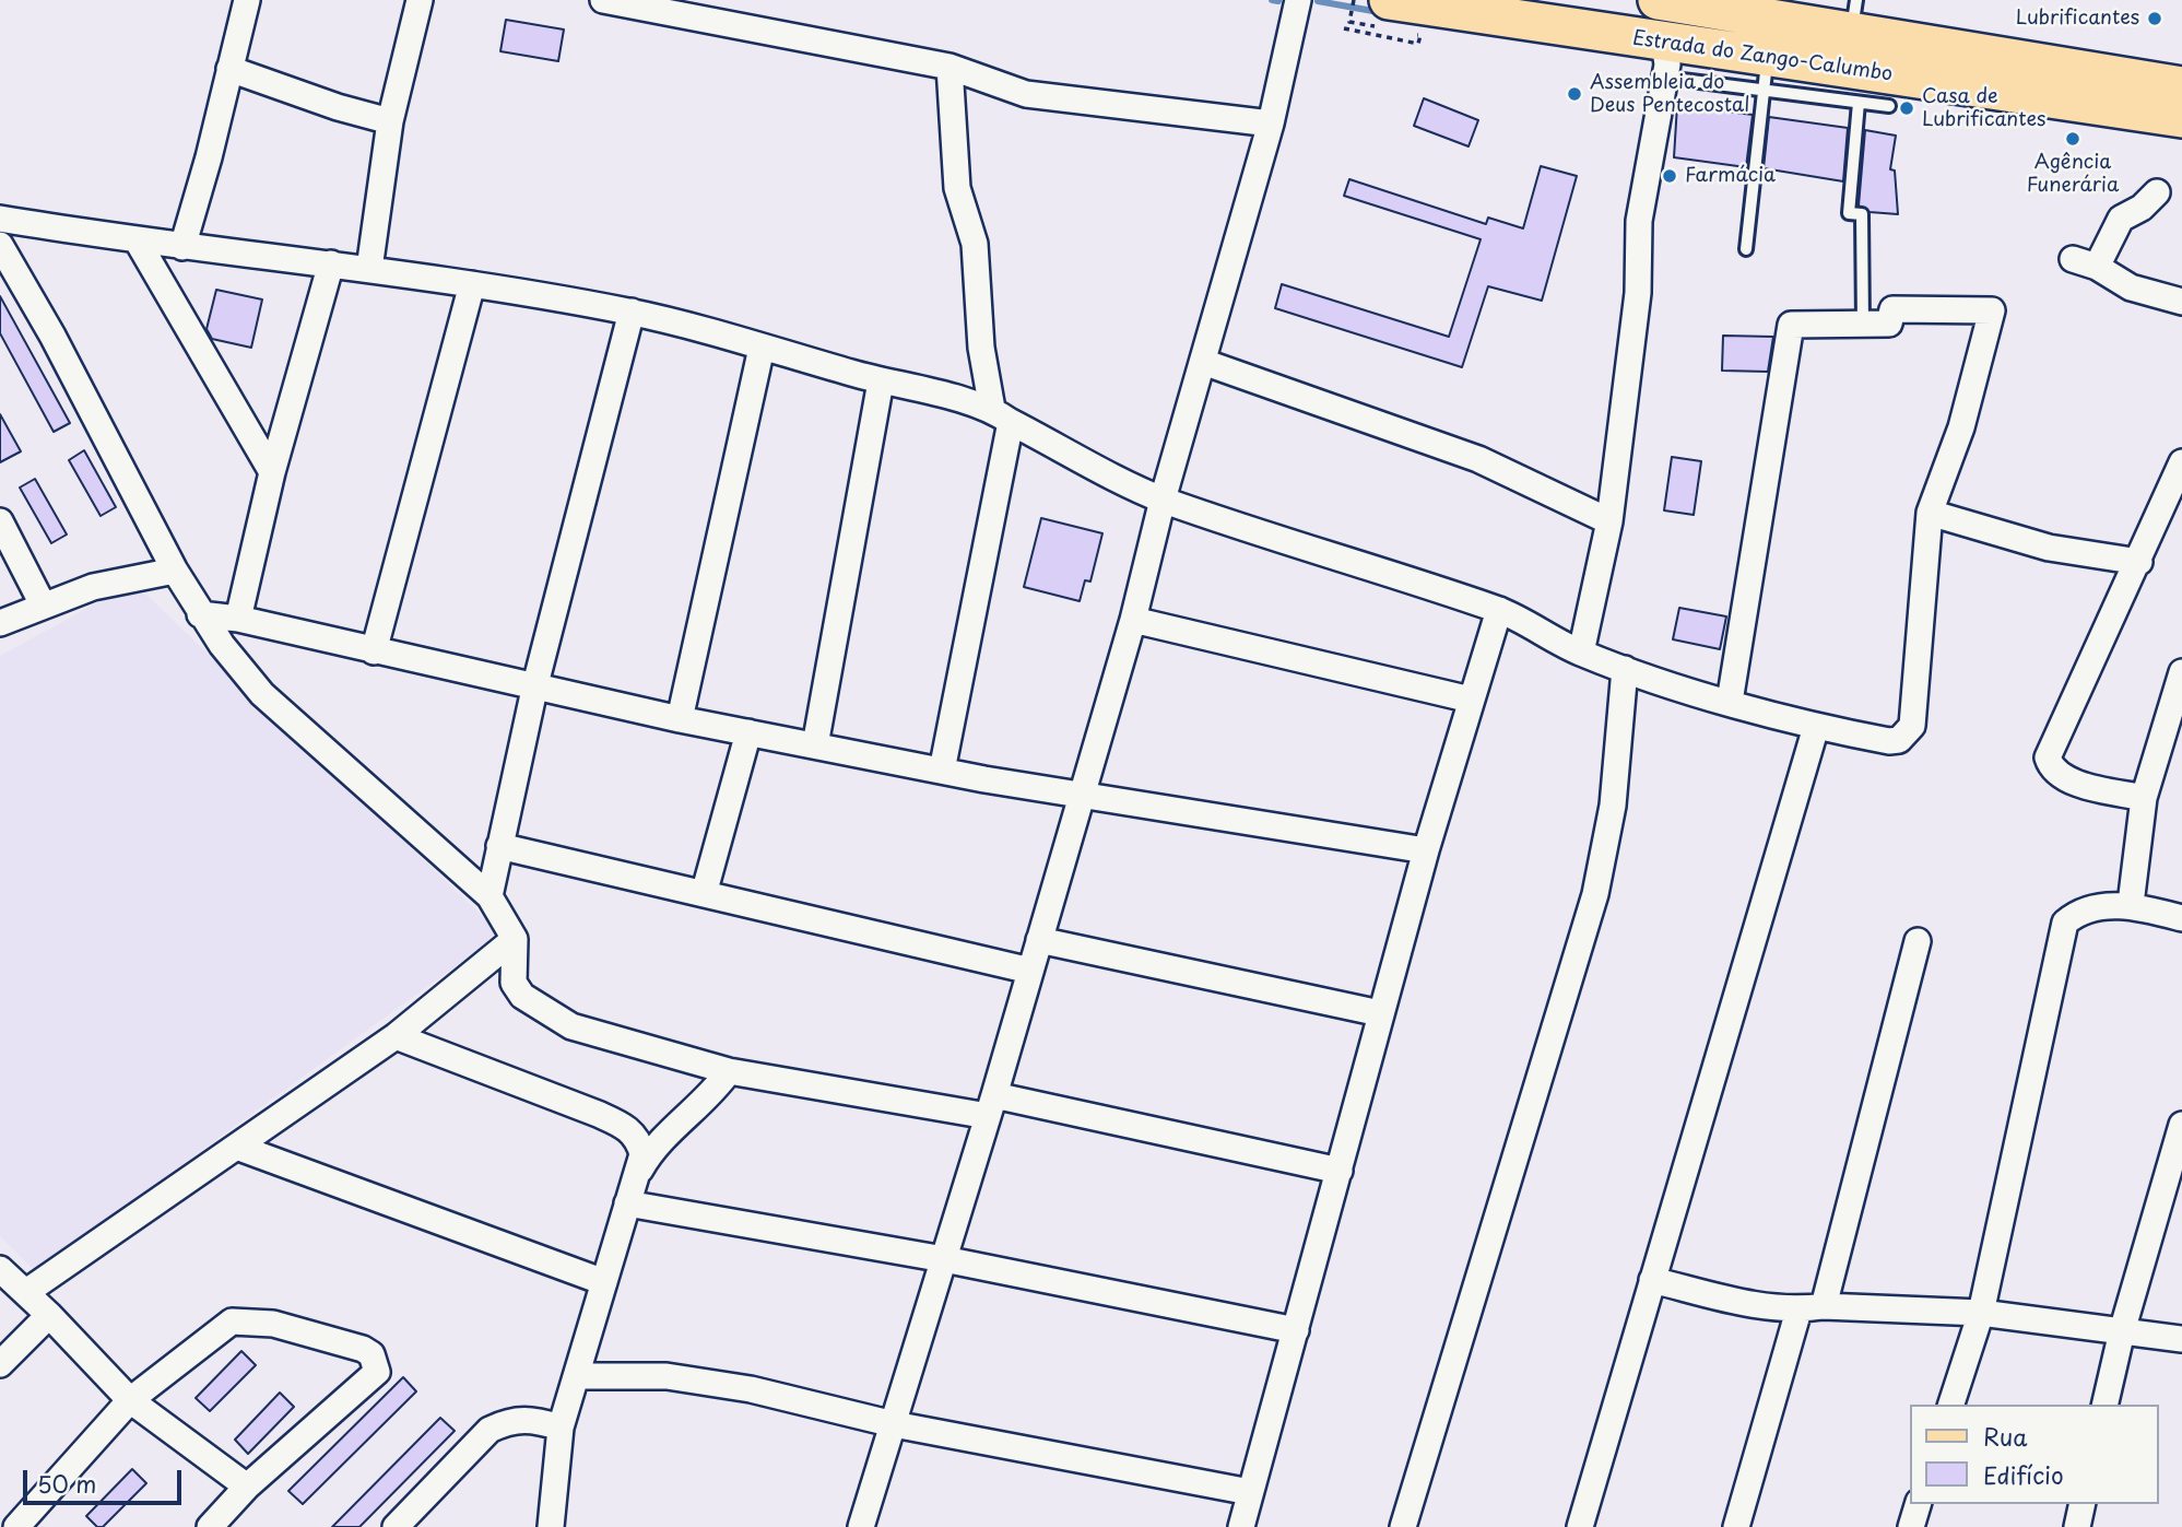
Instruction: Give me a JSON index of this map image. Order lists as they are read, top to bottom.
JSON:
{
  "streets": {
    "main road": ["Estrada do Zango-Calumbo"]
  },
  "places": [
    "Lubrificantes",
    "Assembleia do Deus Pentecostal",
    "Casa de Lubrificantes",
    "Agência Funerária",
    "Farmácia"
  ],
  "legend": ["Rua", "Edifício"],
  "scale_bar": "50 m"
}
